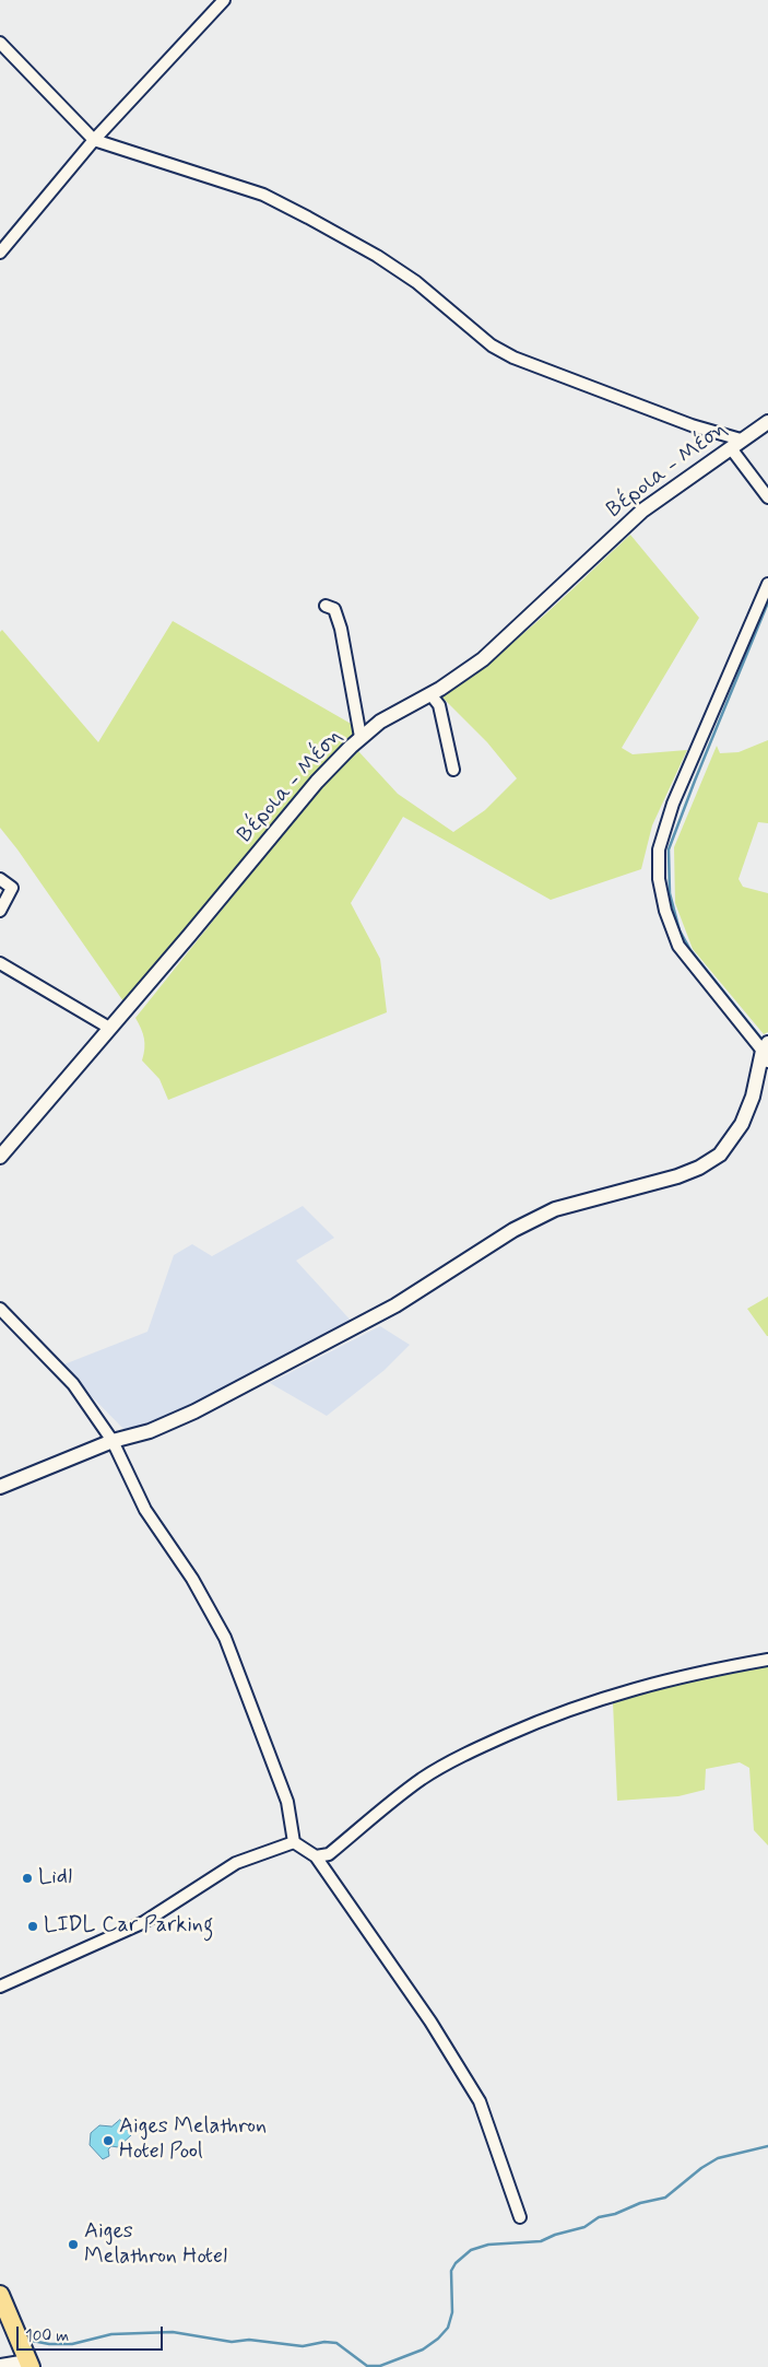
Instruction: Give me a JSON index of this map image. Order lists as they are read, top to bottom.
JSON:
{
  "streets": {
    "street": ["Βέροια - Μέση"]
  },
  "places": [
    "Lidl",
    "LIDL Car Parking",
    "Aiges Melathron Hotel Pool",
    "Aiges Melathron Hotel"
  ],
  "scale_bar": "100 m"
}
